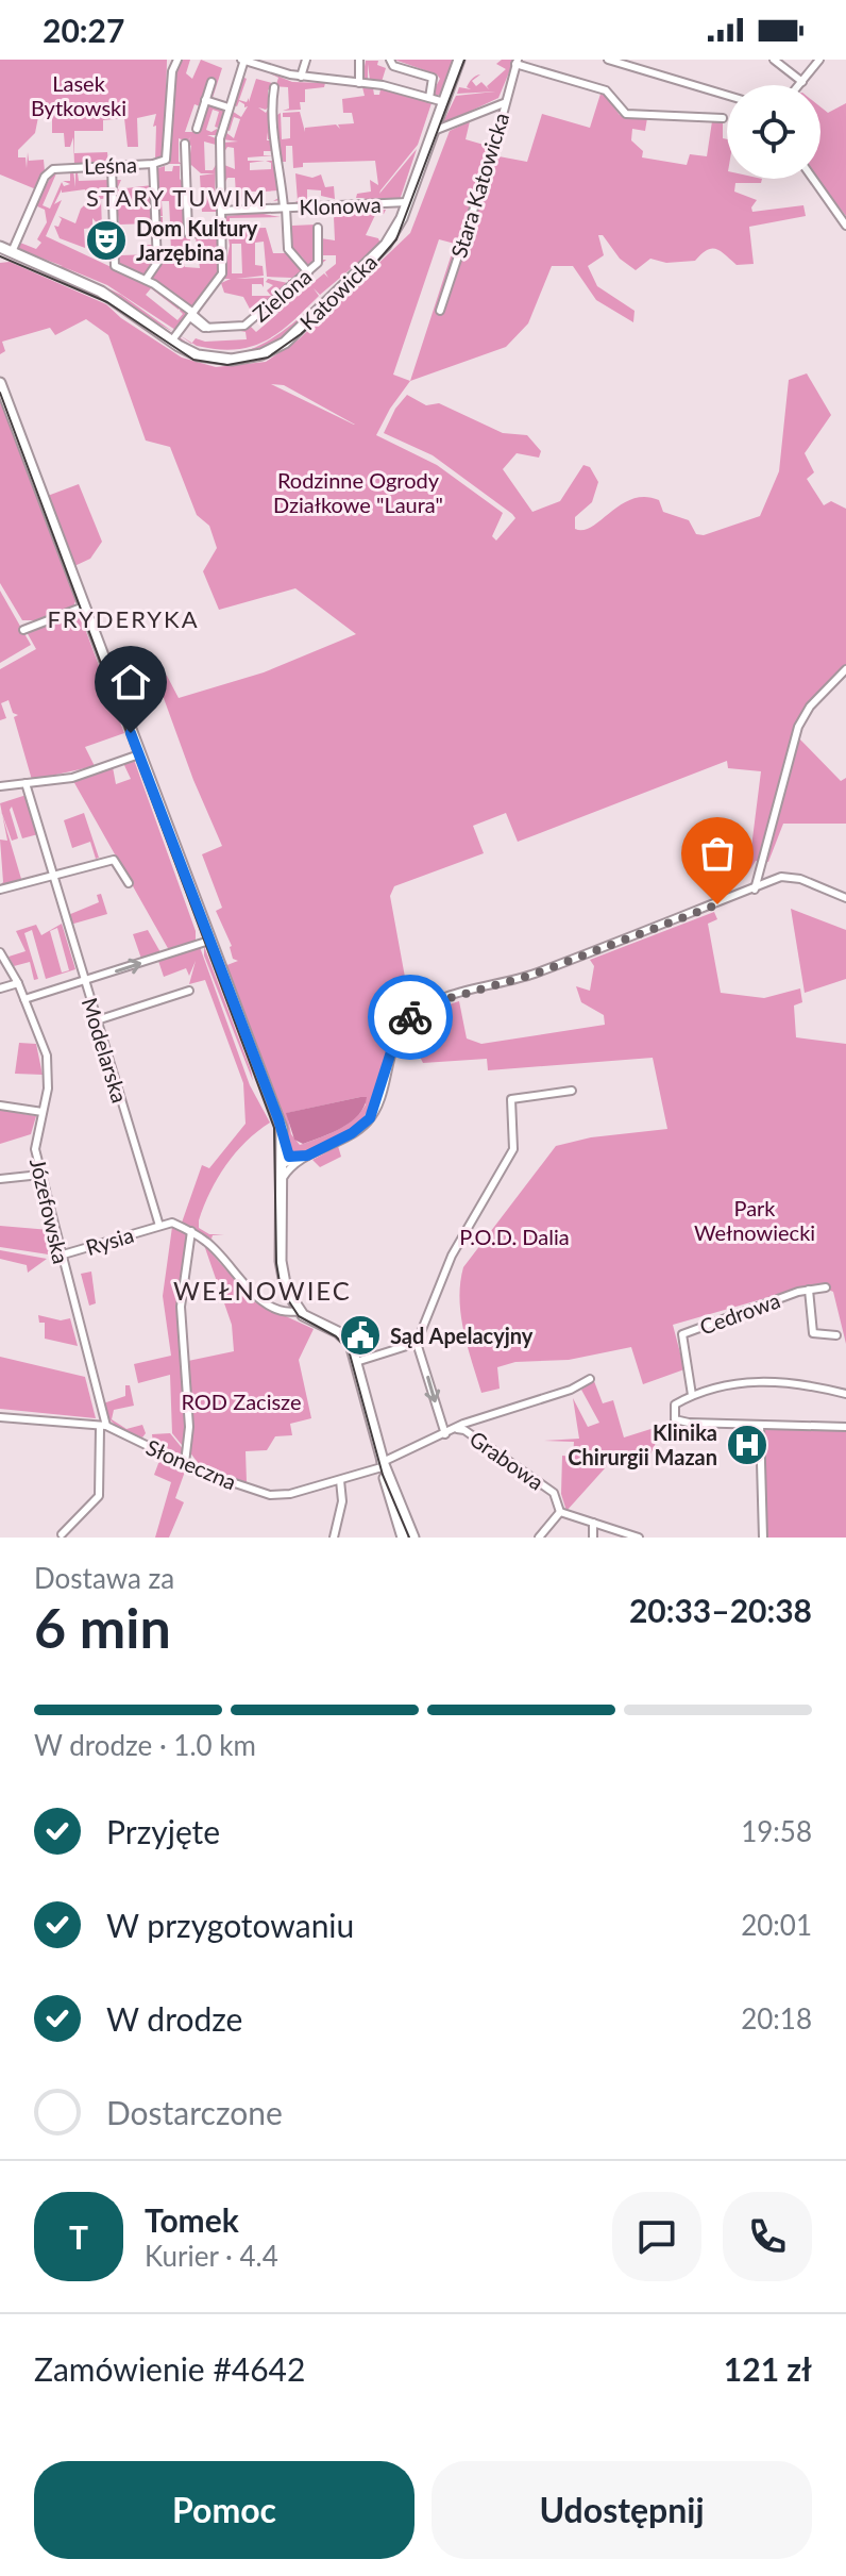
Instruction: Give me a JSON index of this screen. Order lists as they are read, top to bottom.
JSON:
{
  "streets": {
    "main road": ["Katowicka"],
    "street": [
      "Leśna",
      "Stara Katowicka",
      "Klonowa",
      "Zielona",
      "Modelarska",
      "Józefowska",
      "Rysia",
      "Cedrowa",
      "Grabowa",
      "Słoneczna"
    ]
  },
  "crossings": [
    ["Leśna", "Katowicka"],
    ["Leśna", "Zielona"],
    ["Klonowa", "Katowicka"],
    ["Modelarska", "Rysia"],
    ["Józefowska", "Rysia"],
    ["Józefowska", "Słoneczna"],
    ["Grabowa", "Słoneczna"]
  ],
  "districts": ["STARY TUWIM", "FRYDERYKA", "WEŁNOWIEC"],
  "parks": [
    "Lasek Bytkowski",
    "Rodzinne Ogrody Działkowe \"Laura\"",
    "Park Wełnowiecki",
    "P.O.D. Dalia",
    "ROD Zacisze"
  ],
  "places": {
    "theatre": ["Dom Kultury Jarzębina"],
    "public building": ["Sąd Apelacyjny"],
    "hospital": ["Klinika Chirurgii Mazan"]
  },
  "page": {
    "status": "20:27",
    "heading": ["6 min", "Dostawa za", "20:33–20:38"],
    "panel": [
      "Tomek",
      "Kurier · 4.4",
      "Zamówienie #4642",
      "121 zł"
    ],
    "bar": "W drodze · 1.0 km",
    "list": [
      ["Przyjęte", "19:58"],
      ["W przygotowaniu", "20:01"],
      ["W drodze", "20:18"],
      "Dostarczone"
    ],
    "round": "T",
    "buttons": ["Pomoc", "Udostępnij"]
  }
}
